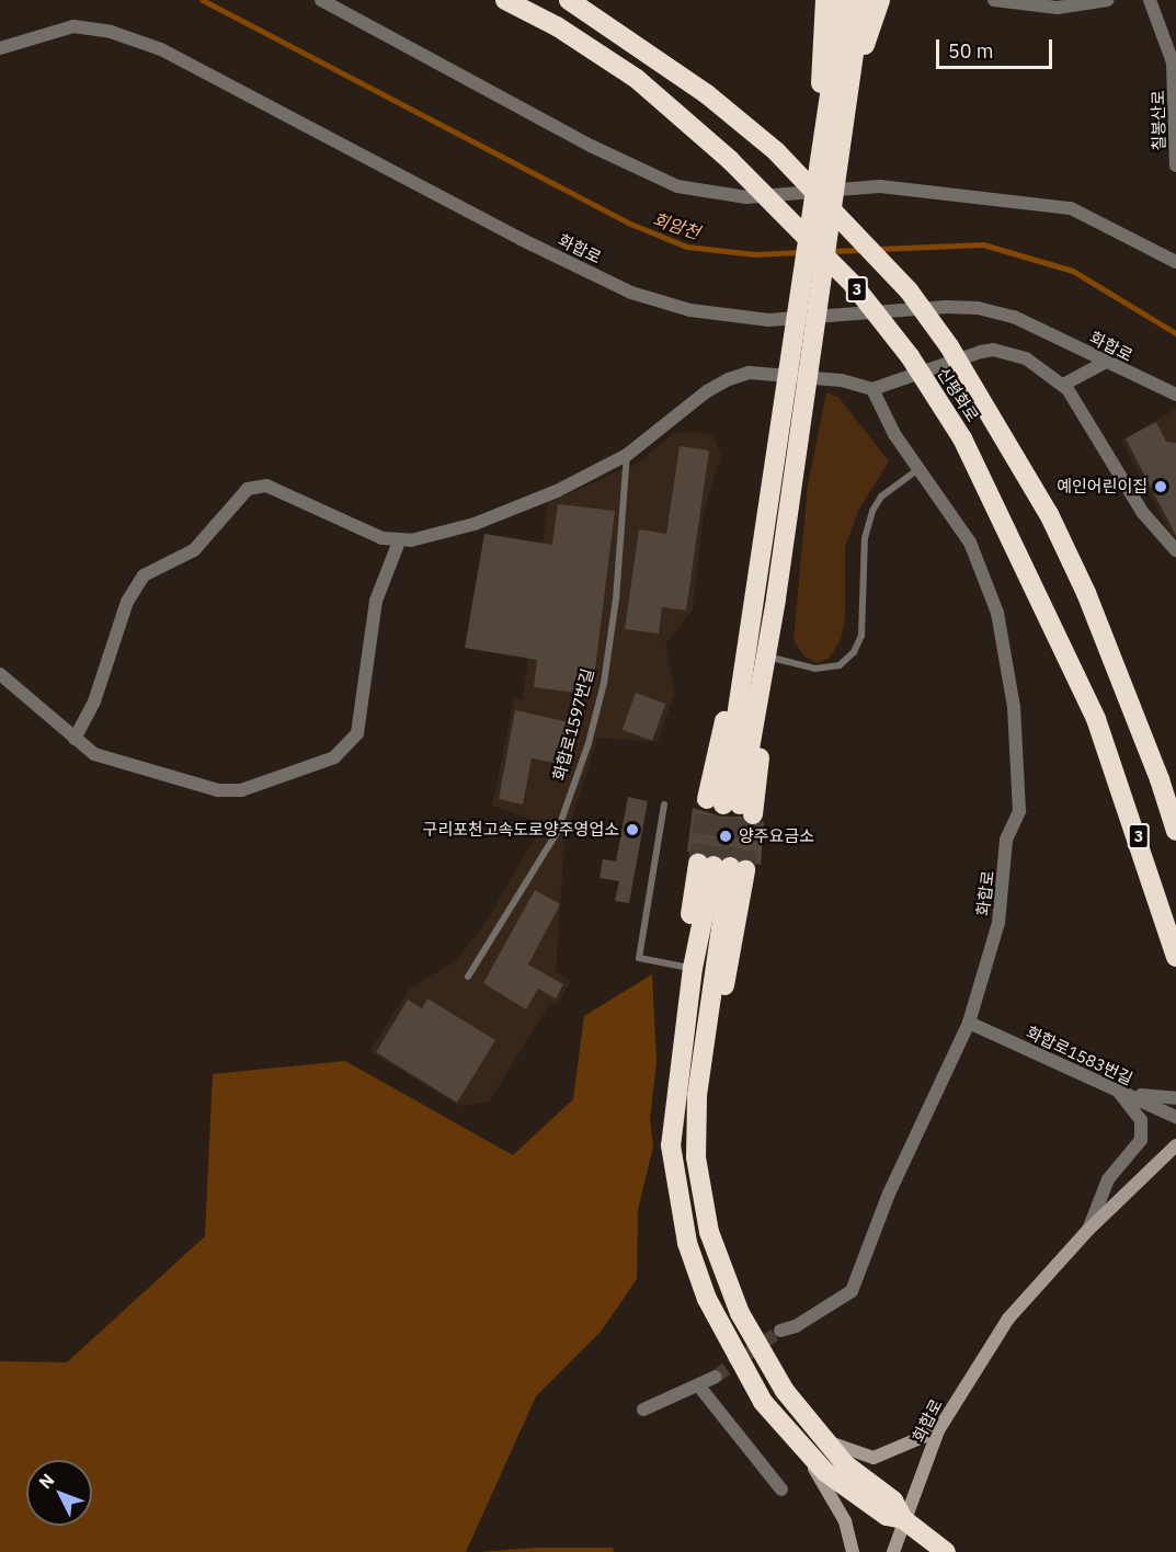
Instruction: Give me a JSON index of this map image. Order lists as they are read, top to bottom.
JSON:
{
  "streets": {
    "highway": ["3", "신평화로"],
    "main road": ["화합로"],
    "street": ["칠봉산로", "화합로1583번길"],
    "lane": ["화합로1597번길"]
  },
  "crossings": [
    ["화합로", "화합로1583번길"]
  ],
  "water": ["회암천"],
  "places": ["예인어린이집", "구리포천고속도로양주영업소", "양주요금소"],
  "scale_bar": "50 m",
  "north": "top left"
}
